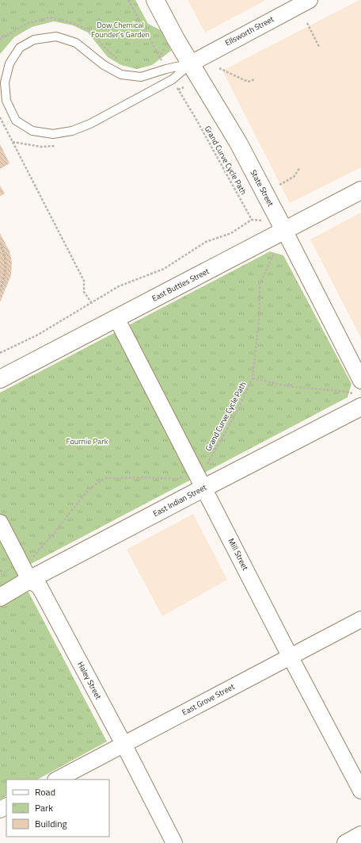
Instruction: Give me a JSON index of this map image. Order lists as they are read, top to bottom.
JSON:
{
  "streets": {
    "main road": ["State Street", "East Buttles Street", "East Indian Street"],
    "street": [
      "Ellsworth Street",
      "Mill Street",
      "Haley Street",
      "East Grove Street"
    ],
    "path": ["Grand Curve Cycle Path"]
  },
  "crossings": [
    ["Ellsworth Street", "State Street"],
    ["Grand Curve Cycle Path", "State Street"],
    ["Grand Curve Cycle Path", "East Buttles Street"],
    ["Grand Curve Cycle Path", "Mill Street"],
    ["Grand Curve Cycle Path", "Haley Street"],
    ["State Street", "East Buttles Street"],
    ["State Street", "East Indian Street"],
    ["East Buttles Street", "Mill Street"],
    ["East Indian Street", "Mill Street"],
    ["East Indian Street", "Haley Street"],
    ["Mill Street", "East Grove Street"],
    ["Haley Street", "East Grove Street"]
  ],
  "parks": ["Dow Chemical Founder's Garden", "Fournie Park"],
  "legend": ["Road", "Park", "Building"]
}
